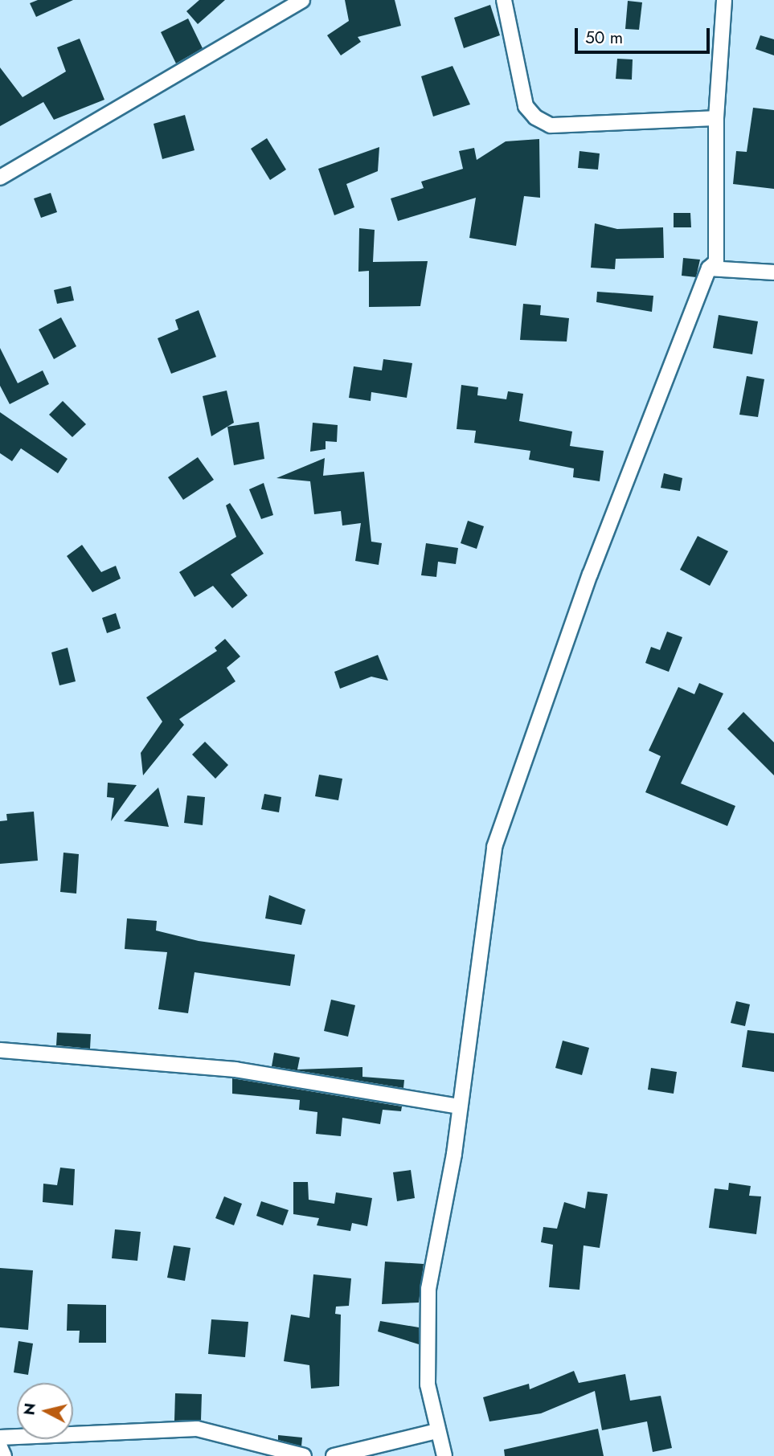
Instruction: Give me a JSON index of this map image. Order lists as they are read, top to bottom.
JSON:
{
  "scale_bar": "50 m",
  "north": "left"
}
